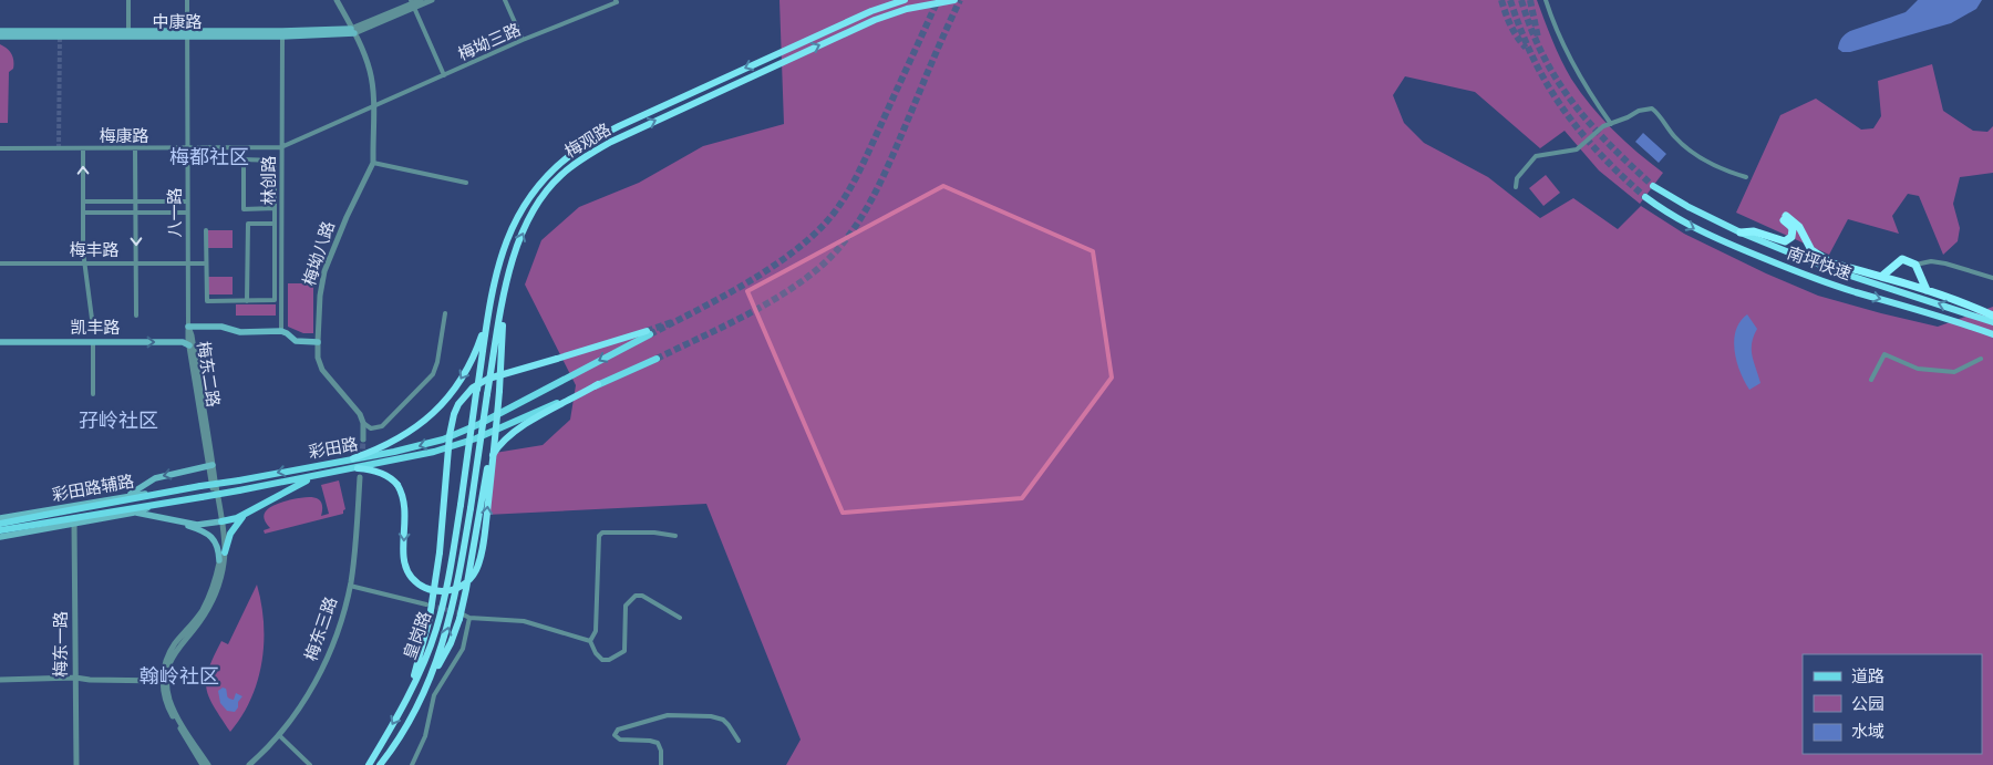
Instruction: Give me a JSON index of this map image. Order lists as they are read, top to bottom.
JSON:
{
  "streets": {
    "highway": ["梅观路", "南坪快速", "皇岗路"],
    "main road": [
      "中康路",
      "凯丰路",
      "彩田路",
      "彩田路辅路"
    ],
    "street": [
      "梅坳三路",
      "梅康路",
      "林创路",
      "八一路",
      "梅丰路",
      "梅坳八路",
      "梅东二路",
      "梅东三路",
      "梅东一路"
    ]
  },
  "crossings": [
    ["中康路", "林创路"],
    ["中康路", "八一路"],
    ["中康路", "梅坳八路"],
    ["梅坳三路", "梅康路"],
    ["梅坳三路", "林创路"],
    ["梅坳三路", "梅坳八路"],
    ["梅康路", "林创路"],
    ["梅康路", "八一路"],
    ["梅观路", "皇岗路"],
    ["八一路", "梅丰路"],
    ["八一路", "梅东二路"],
    ["凯丰路", "梅东二路"],
    ["彩田路", "彩田路辅路"],
    ["彩田路辅路", "梅东一路"]
  ],
  "one_way": ["凯丰路"],
  "districts": ["梅都社区", "孖岭社区", "翰岭社区"],
  "legend": ["道路", "公园", "水域"]
}
